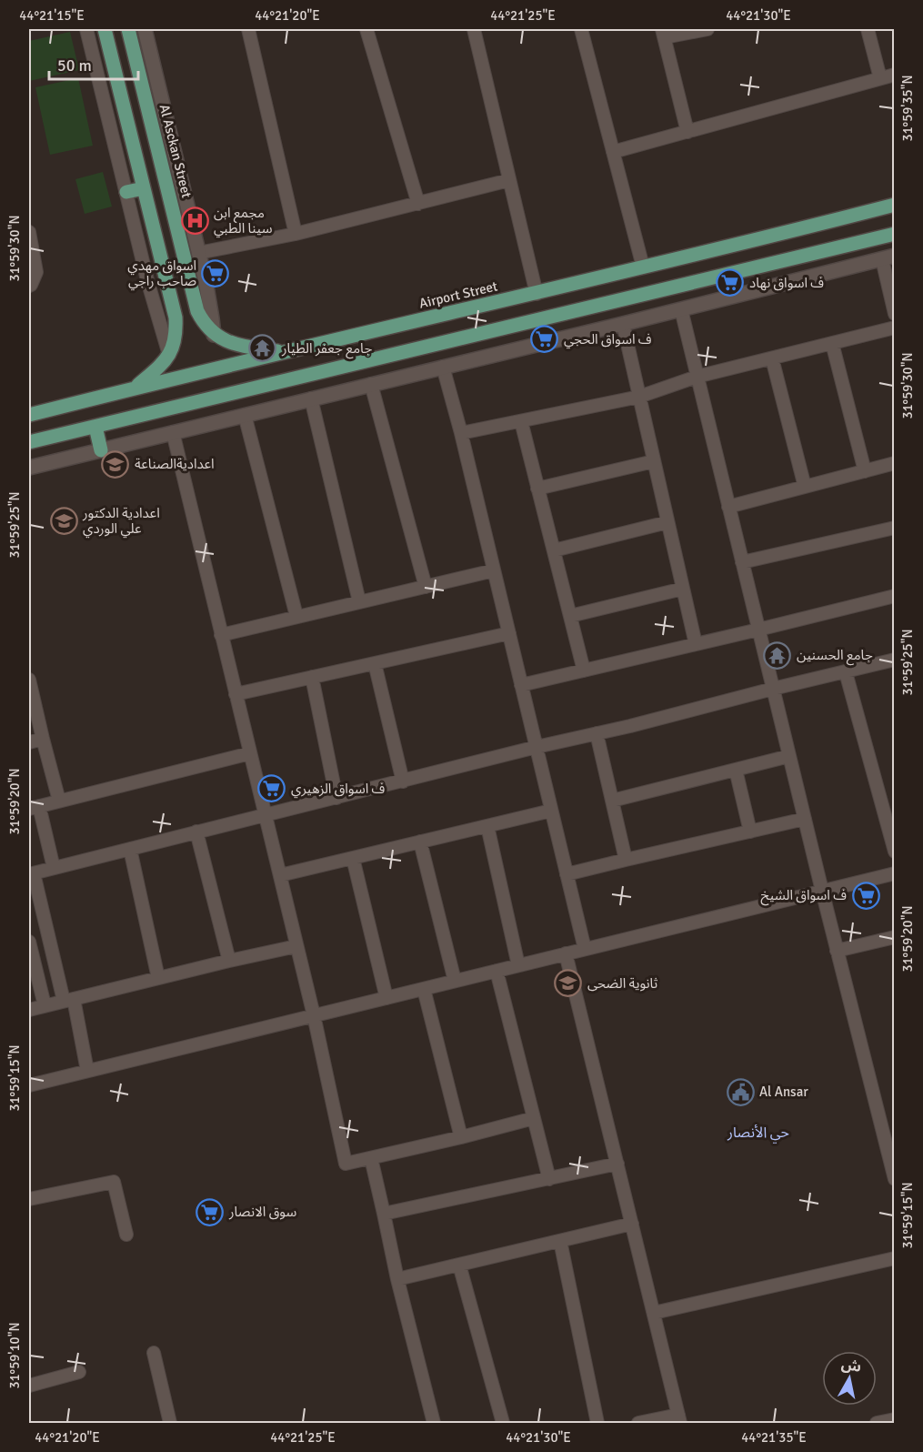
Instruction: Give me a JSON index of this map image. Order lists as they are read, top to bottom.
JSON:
{
  "streets": {
    "main road": ["Al Asckan Street", "Airport Street"]
  },
  "districts": ["حي الأنصار"],
  "places": {
    "hospital": ["مجمع ابن سينا الطبي"],
    "supermarket": [
      "اسواق مهدي صاحب راجي",
      "ف اسواق نهاد",
      "ف اسواق الحجي",
      "ف اسواق الزهيري",
      "ف اسواق الشيخ",
      "سوق الانصار"
    ],
    "temple": ["جامع جعفر الطيار", "جامع الحسنين"],
    "school or university": ["اعداديةالصناعة", "اعدادية الدكتور علي الوردي", "ثانوية الضحى"],
    "public building": ["Al Ansar"]
  },
  "scale_bar": "50 m",
  "north": "top",
  "coordinates": [
    "44°21'15\"E",
    "44°21'20\"E",
    "44°21'25\"E",
    "44°21'30\"E",
    "31°59'35\"N",
    "31°59'30\"N",
    "31°59'25\"N",
    "31°59'20\"N",
    "31°59'15\"N",
    "31°59'10\"N",
    "44°21'35\"E"
  ]
}
